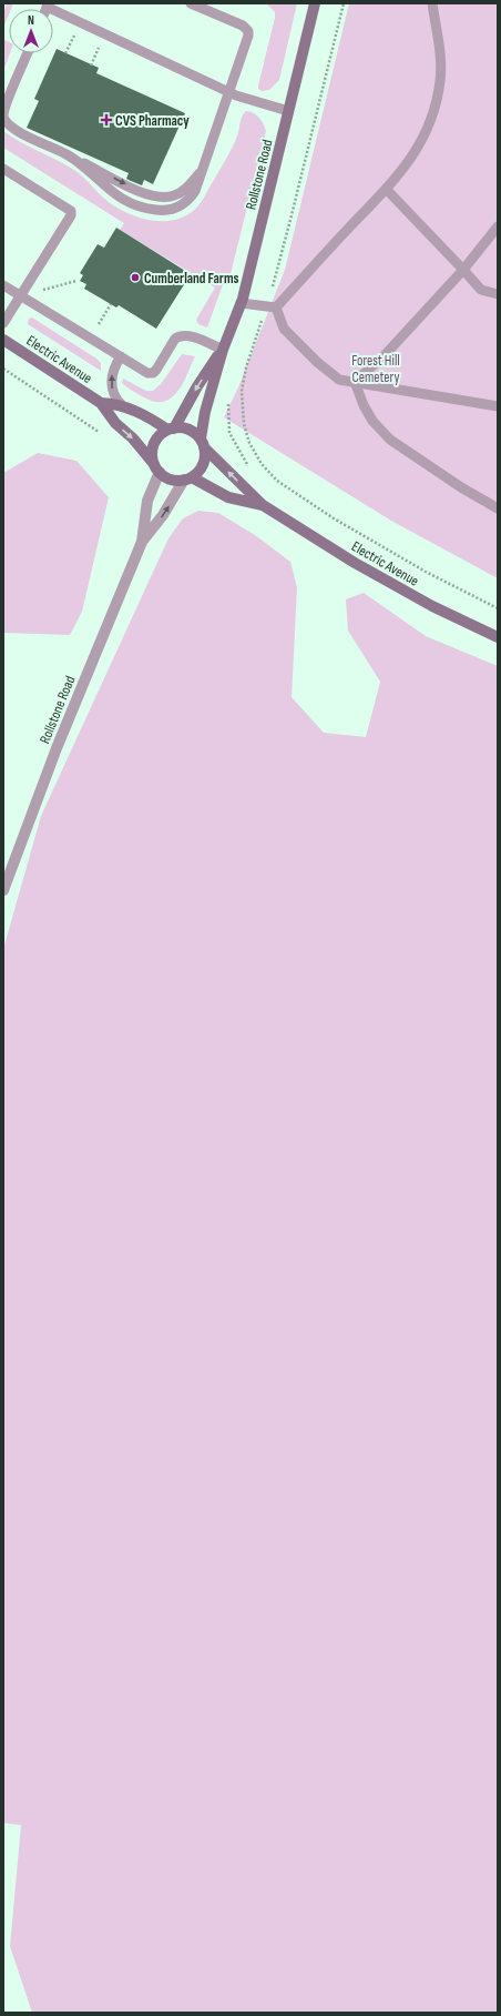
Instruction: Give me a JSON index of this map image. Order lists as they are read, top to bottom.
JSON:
{
  "streets": {
    "main road": ["Rollstone Road", "Electric Avenue"]
  },
  "crossings": [
    ["Rollstone Road", "Electric Avenue"]
  ],
  "parks": ["Forest Hill Cemetery"],
  "places": {
    "health": ["CVS Pharmacy"],
    "other": ["Cumberland Farms"]
  },
  "north": "top"
}
